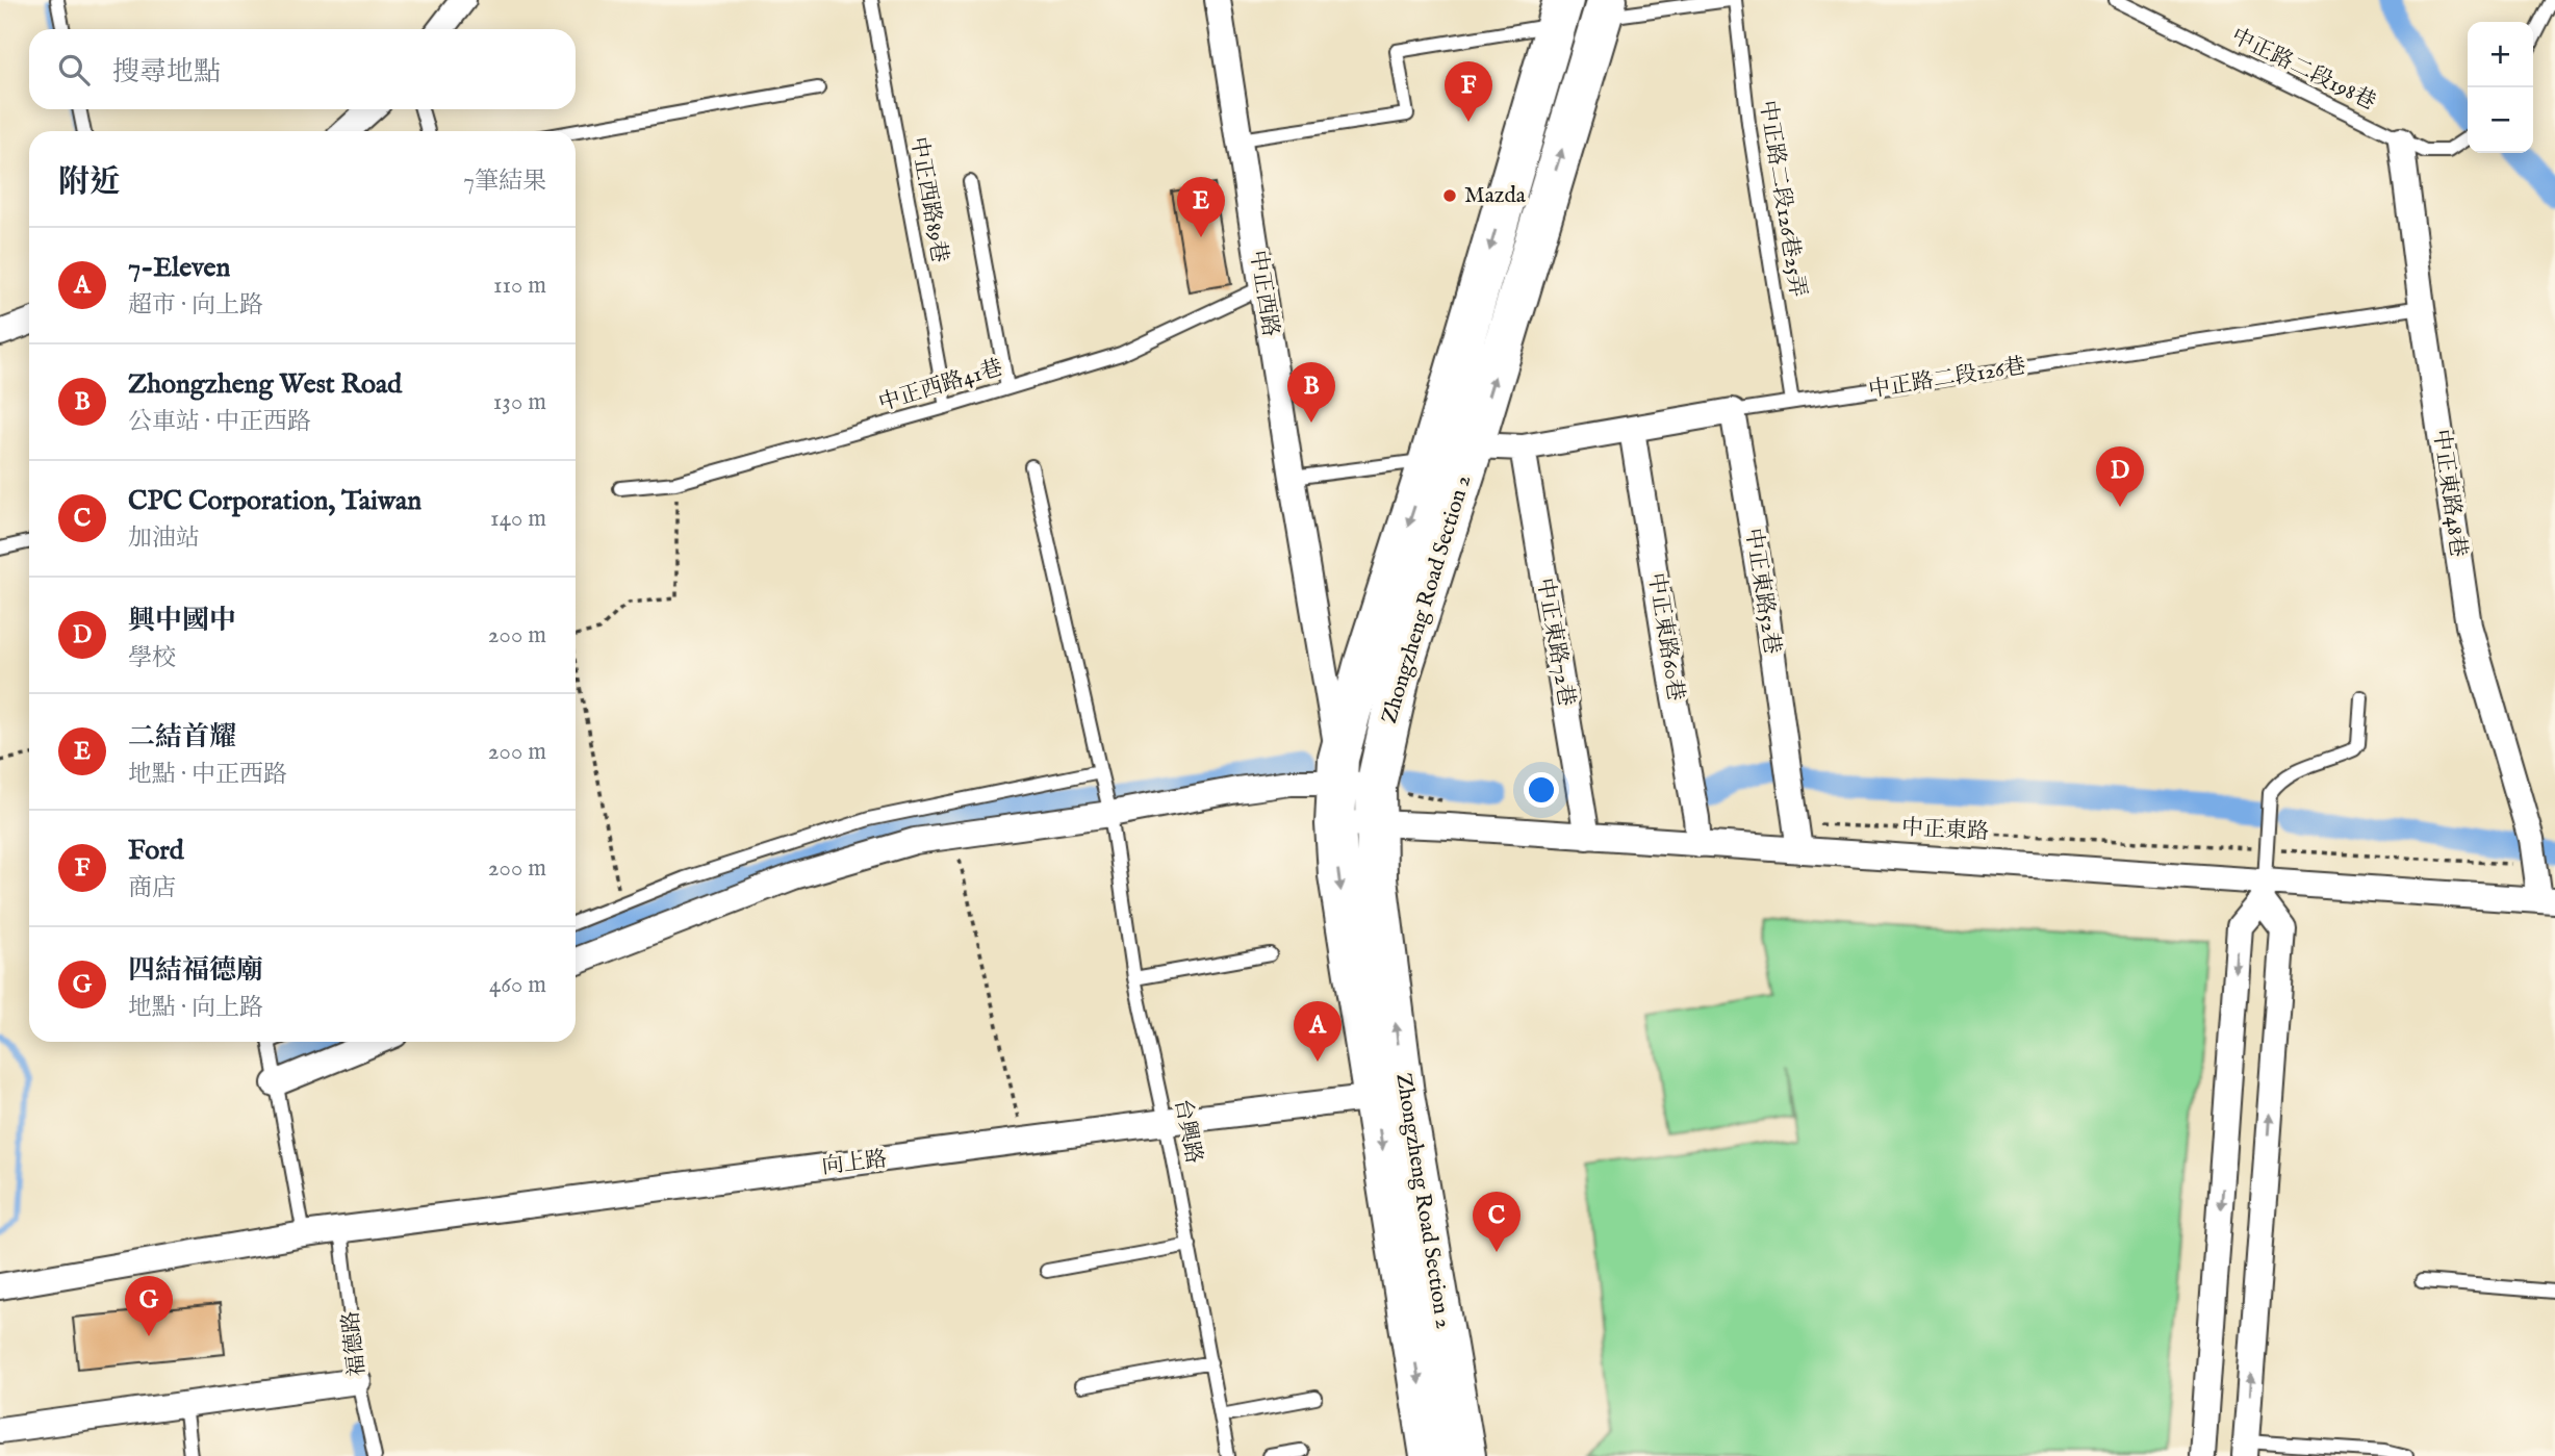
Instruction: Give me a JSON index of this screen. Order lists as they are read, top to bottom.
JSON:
{
  "streets": {
    "main road": ["Zhongzheng Road Section 2"],
    "street": [
      "中正西路",
      "中正路二段126巷",
      "中正東路48巷",
      "中正東路52巷",
      "中正東路60巷",
      "中正東路72巷",
      "中正東路",
      "向上路"
    ],
    "lane": [
      "中正路二段198巷",
      "中正路二段126巷25弄",
      "中正西路89巷",
      "中正西路41巷",
      "台興路",
      "福德路"
    ]
  },
  "crossings": [
    ["中正路二段198巷", "中正東路48巷"],
    ["中正路二段126巷25弄", "中正路二段126巷"],
    ["中正西路89巷", "中正西路41巷"],
    ["中正西路", "中正西路41巷"],
    ["中正西路", "Zhongzheng Road Section 2"],
    ["中正西路", "中正東路"],
    ["中正路二段126巷", "中正東路48巷"],
    ["中正路二段126巷", "中正東路52巷"],
    ["中正路二段126巷", "Zhongzheng Road Section 2"],
    ["中正路二段126巷", "中正東路60巷"],
    ["中正路二段126巷", "中正東路72巷"],
    ["中正東路48巷", "中正東路"],
    ["中正東路52巷", "中正東路"],
    ["Zhongzheng Road Section 2", "中正東路"],
    ["Zhongzheng Road Section 2", "向上路"],
    ["中正東路60巷", "中正東路"],
    ["中正東路72巷", "中正東路"],
    ["中正東路", "台興路"],
    ["台興路", "向上路"],
    ["向上路", "福德路"]
  ],
  "places": ["Mazda"],
  "page": {
    "map_buttons": ["+", "−"],
    "search": "搜尋地點",
    "pins": [
      "F",
      "E",
      "B",
      "D",
      "A",
      "C",
      "G"
    ],
    "heading": ["附近", "7筆結果"],
    "list": [
      {
        "mark": "A",
        "name": "7-Eleven",
        "note": "超市 · 向上路",
        "value": "110 m"
      },
      {
        "mark": "B",
        "name": "Zhongzheng West Road",
        "note": "公車站 · 中正西路",
        "value": "130 m"
      },
      {
        "mark": "C",
        "name": "CPC Corporation, Taiwan",
        "note": "加油站",
        "value": "140 m"
      },
      {
        "mark": "D",
        "name": "興中國中",
        "note": "學校",
        "value": "200 m"
      },
      {
        "mark": "E",
        "name": "二結首耀",
        "note": "地點 · 中正西路",
        "value": "200 m"
      },
      {
        "mark": "F",
        "name": "Ford",
        "note": "商店",
        "value": "200 m"
      },
      {
        "mark": "G",
        "name": "四結福德廟",
        "note": "地點 · 向上路",
        "value": "460 m"
      }
    ]
  }
}
